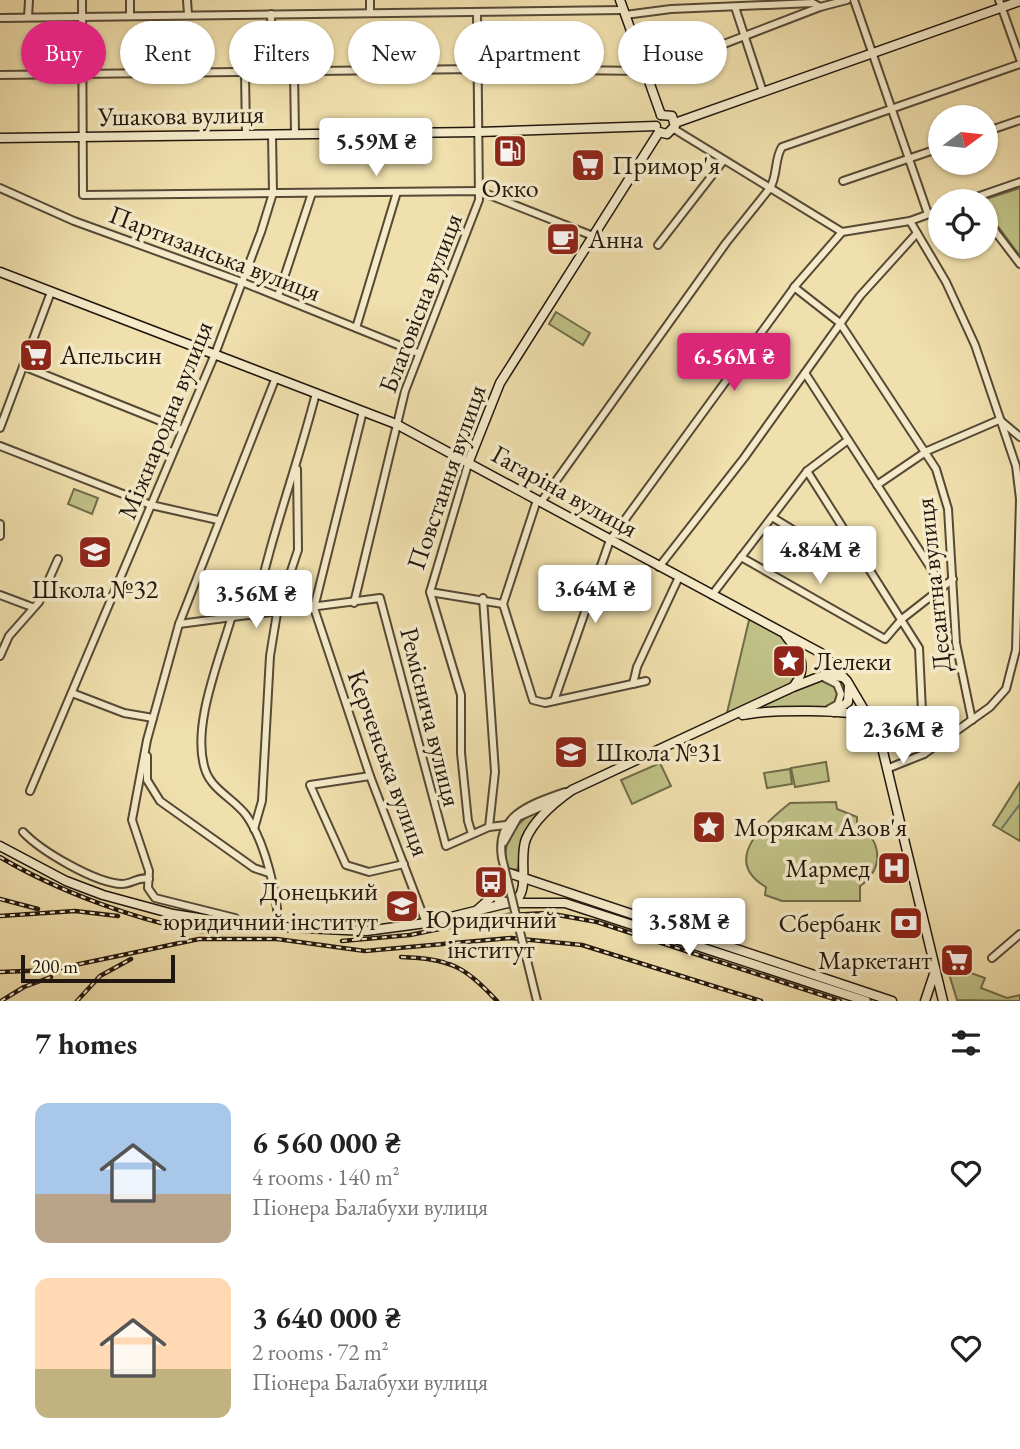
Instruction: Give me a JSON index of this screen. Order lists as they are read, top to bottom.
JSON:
{
  "streets": {
    "street": [
      "Ушакова вулиця",
      "Партизанська вулиця",
      "Благовісна вулиця",
      "Міжнародна вулиця",
      "Повстання вулиця",
      "Гагаріна вулиця",
      "Десантна вулиця",
      "Реміснича вулиця",
      "Керченська вулиця"
    ]
  },
  "crossings": [
    ["Ушакова вулиця", "Благовісна вулиця"],
    ["Ушакова вулиця", "Міжнародна вулиця"],
    ["Ушакова вулиця", "Повстання вулиця"],
    ["Партизанська вулиця", "Благовісна вулиця"],
    ["Партизанська вулиця", "Міжнародна вулиця"],
    ["Благовісна вулиця", "Гагаріна вулиця"],
    ["Благовісна вулиця", "Реміснича вулиця"],
    ["Міжнародна вулиця", "Гагаріна вулиця"],
    ["Повстання вулиця", "Гагаріна вулиця"],
    ["Повстання вулиця", "Реміснича вулиця"]
  ],
  "places": {
    "fuel station": ["Окко"],
    "supermarket": ["Примор'я", "Апельсин", "Маркетант"],
    "cafe": ["Анна"],
    "school or university": ["Школа №32", "Школа №31", "Донецький юридичний інститут"],
    "place": ["Лелеки", "Морякам Азов'я"],
    "hospital": ["Мармед"],
    "bus stop": ["Юридичний інститут"],
    "bank": ["Сбербанк"]
  },
  "scale_bar": "200 m",
  "north": "right",
  "page": {
    "chip": [
      "Buy",
      "Rent",
      "Filters",
      "New",
      "Apartment",
      "House"
    ],
    "price": [
      "5.59M ₴",
      "6.56M ₴",
      "4.84M ₴",
      "3.64M ₴",
      "3.56M ₴",
      "2.36M ₴",
      "3.58M ₴"
    ],
    "scale": "200 m",
    "heading": "7 homes",
    "list": [
      {
        "name": "6 560 000 ₴",
        "note": "4 rooms · 140 m² · Піонера Балабухи вулиця"
      },
      {
        "name": "3 640 000 ₴",
        "note": "2 rooms · 72 m² · Піонера Балабухи вулиця"
      }
    ]
  }
}
